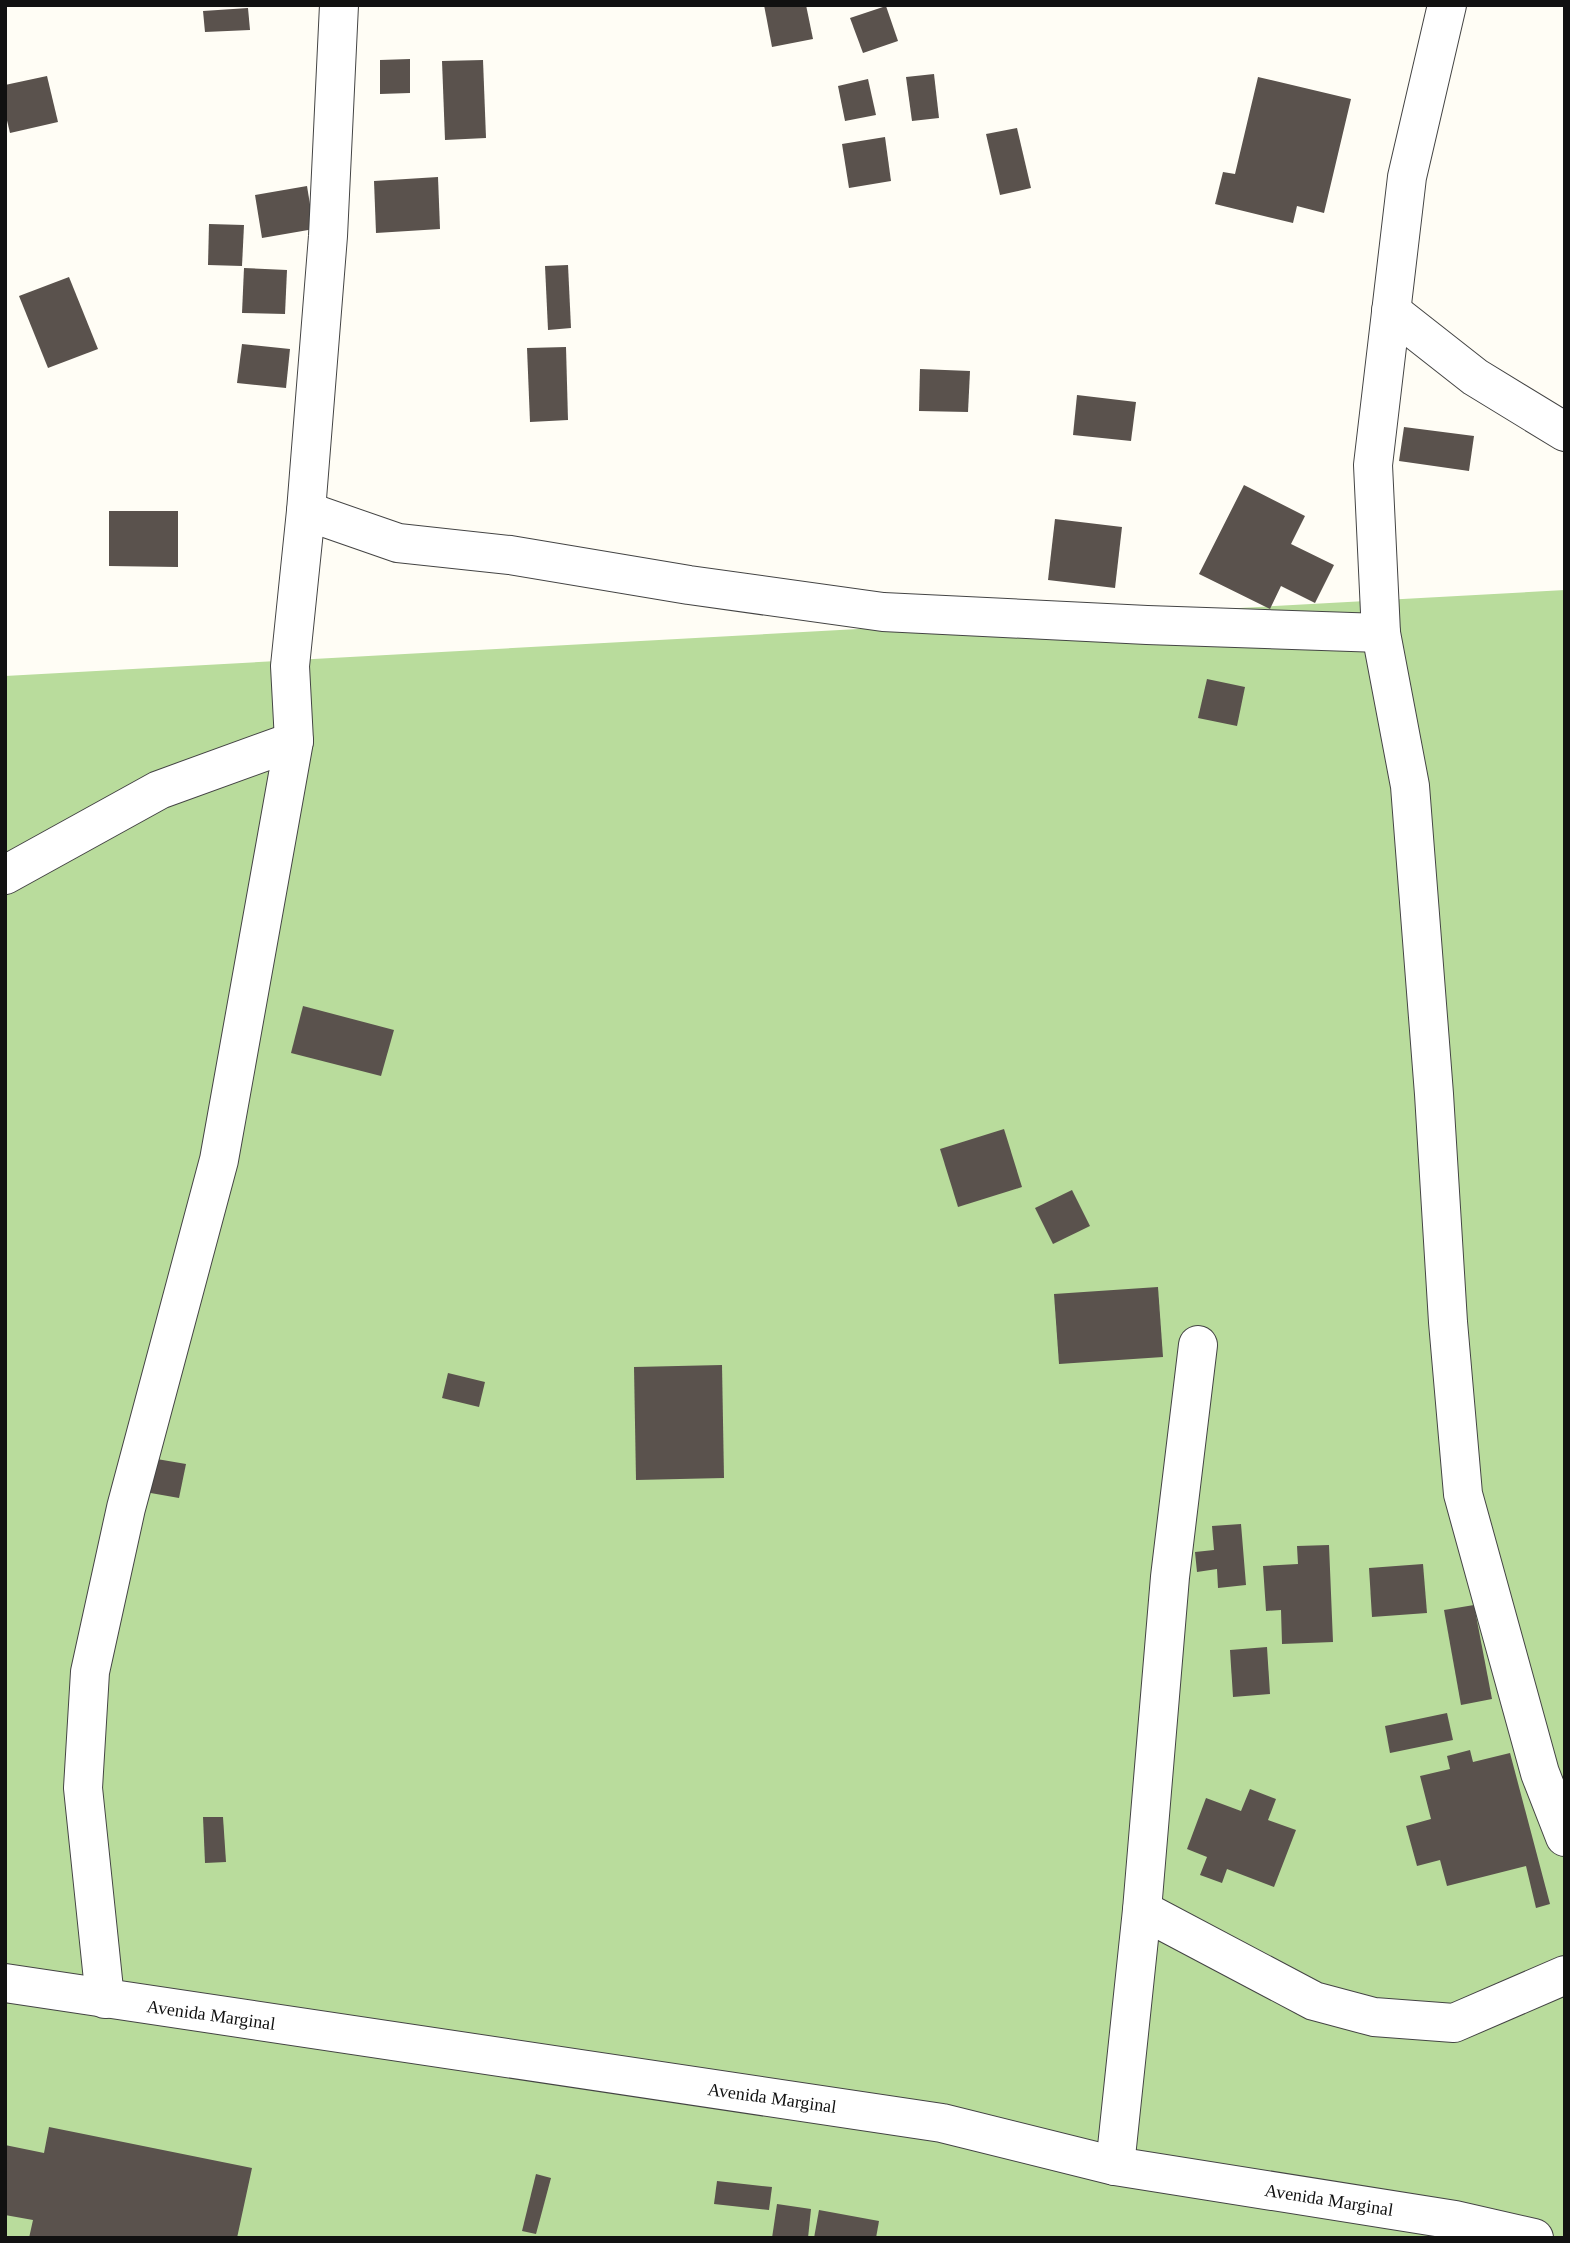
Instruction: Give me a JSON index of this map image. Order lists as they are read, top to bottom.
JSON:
{
  "streets": {
    "street": ["Avenida Marginal"]
  }
}
